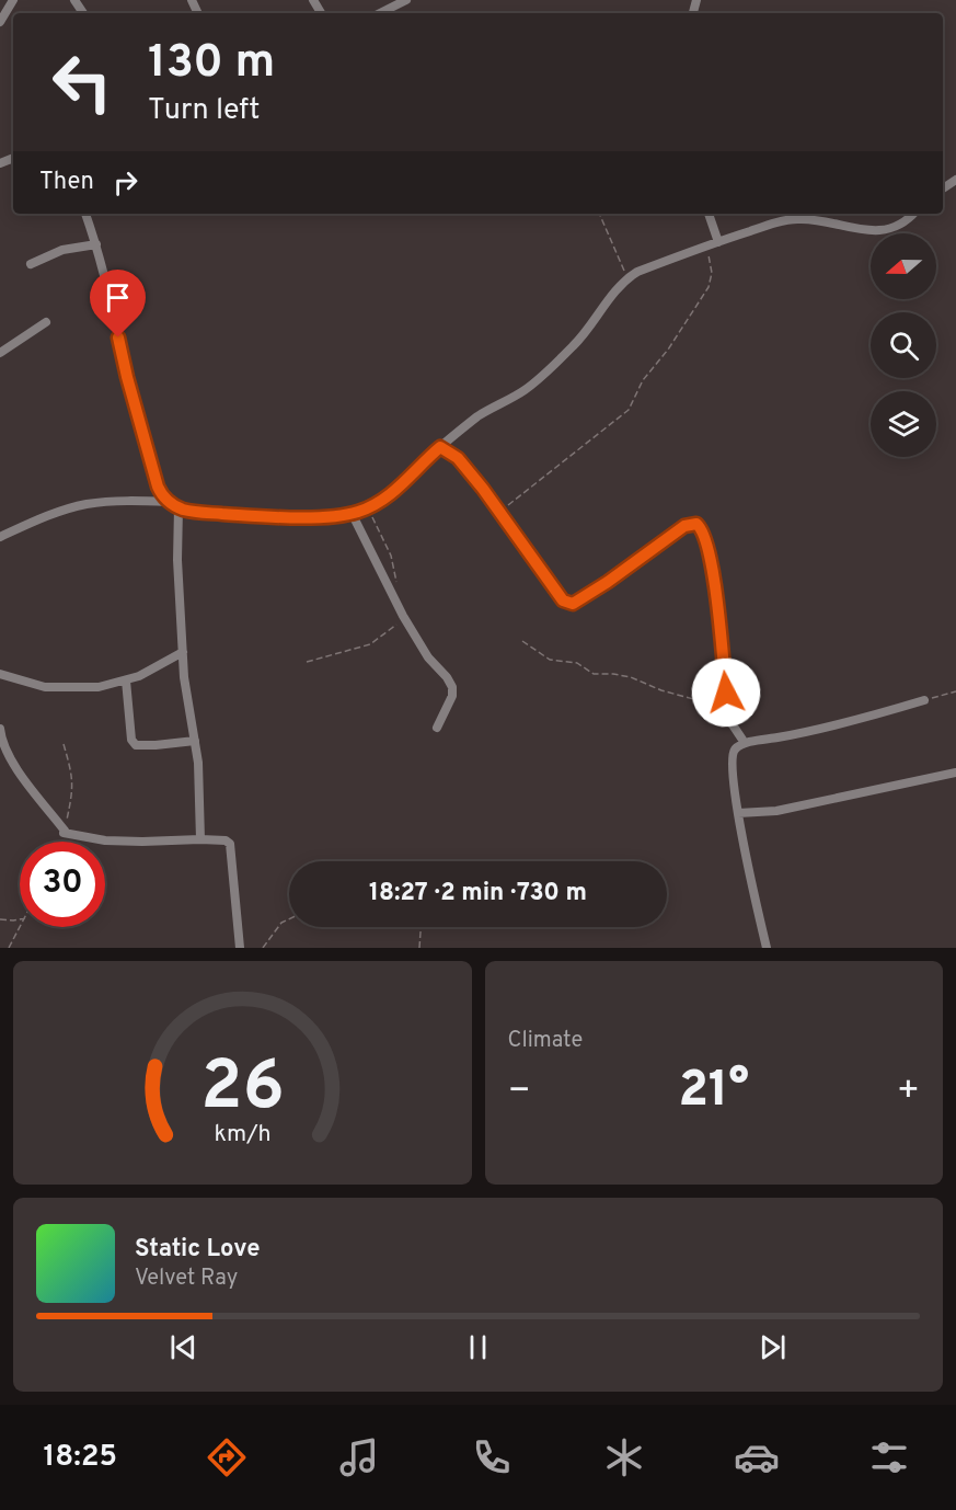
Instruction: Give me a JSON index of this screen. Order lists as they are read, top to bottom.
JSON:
{
  "north": "left",
  "page": {
    "turn": ["130 m", "Turn left"],
    "then": "Then",
    "limit": "30",
    "trip": "18:27 · 2 min · 730 m",
    "tile": "Climate",
    "heat": ["−", "21°", "+"],
    "song": ["Static Love", "Velvet Ray"],
    "tabs": "18:25",
    "gauge": ["26", "km/h"]
  }
}
